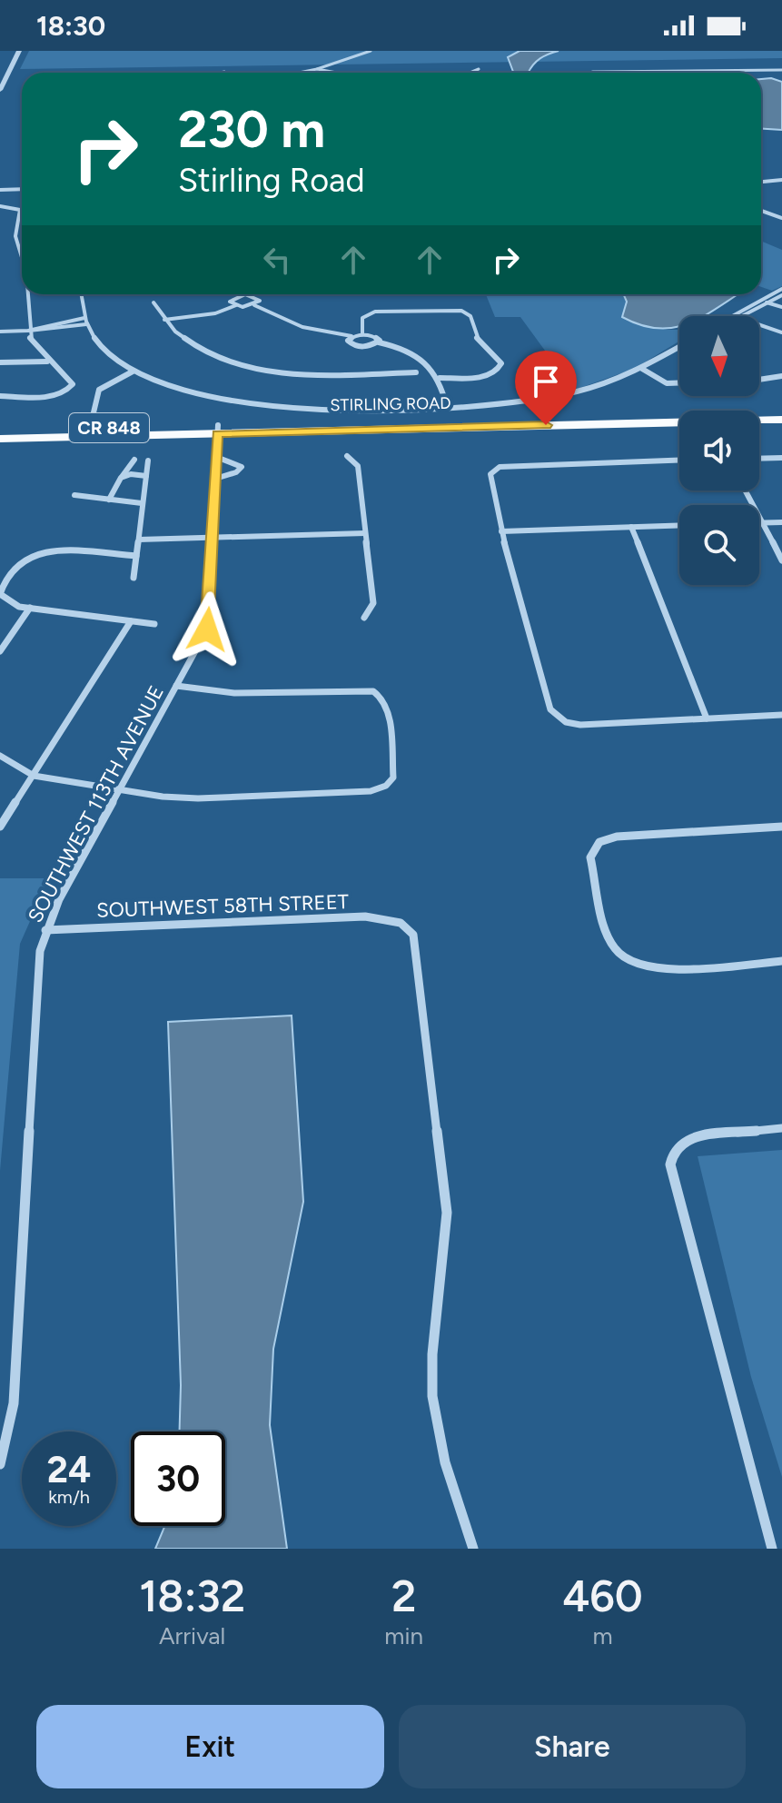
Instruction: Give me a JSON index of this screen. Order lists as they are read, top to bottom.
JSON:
{
  "streets": {
    "main road": ["STIRLING ROAD", "CR 848"],
    "street": ["SOUTHWEST 113TH AVENUE", "SOUTHWEST 58TH STREET"]
  },
  "crossings": [
    ["STIRLING ROAD", "SOUTHWEST 113TH AVENUE"],
    ["SOUTHWEST 113TH AVENUE", "SOUTHWEST 58TH STREET"]
  ],
  "north": "bottom",
  "page": {
    "status": "18:30",
    "turn": ["230 m", "Stirling Road"],
    "speed": "24 km/h",
    "limit": "30",
    "eta": [
      "18:32",
      "Arrival",
      "2",
      "min",
      "460",
      "m"
    ],
    "buttons": ["Exit", "Share"]
  }
}
